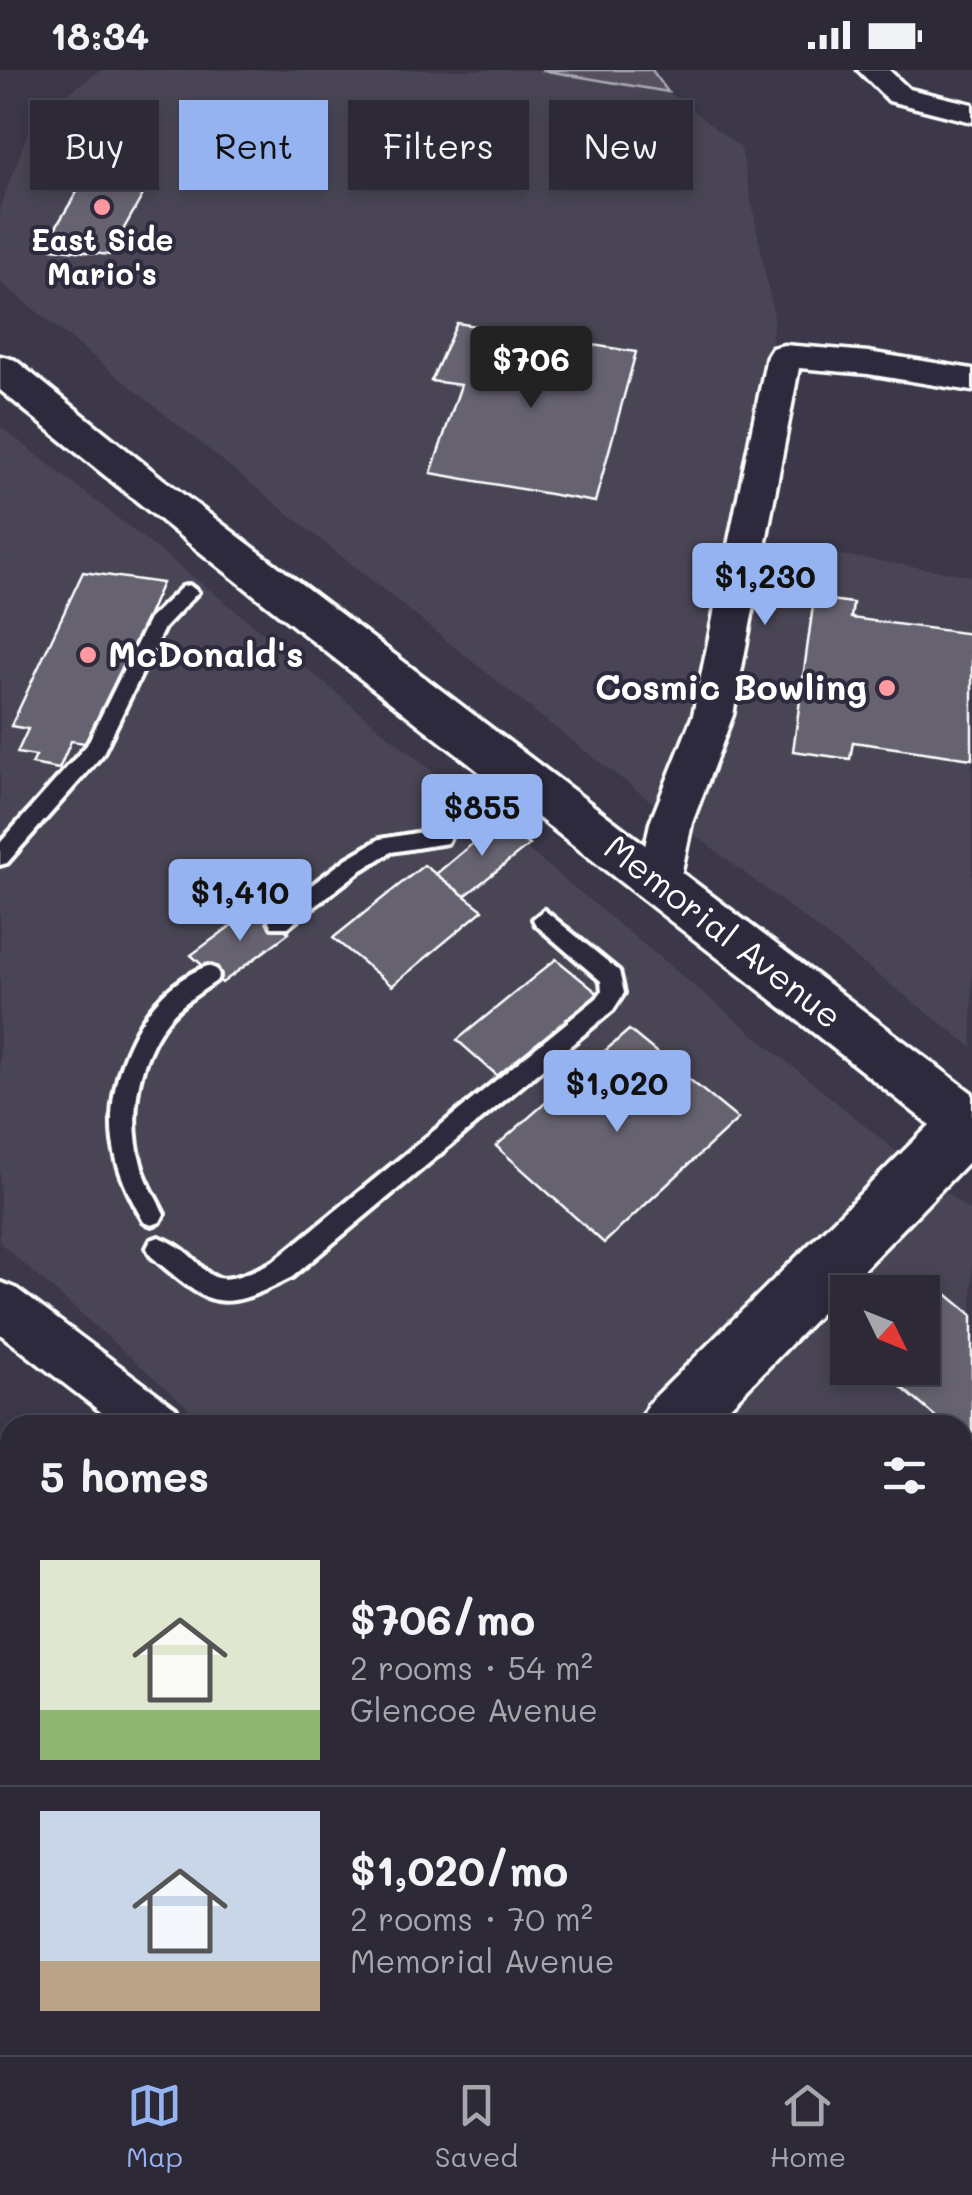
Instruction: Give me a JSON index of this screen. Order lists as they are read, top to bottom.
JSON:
{
  "streets": {
    "main road": ["Memorial Avenue"]
  },
  "places": ["East Side Mario's", "McDonald's", "Cosmic Bowling"],
  "north": "bottom right",
  "page": {
    "status": "18:34",
    "chip": [
      "Buy",
      "Rent",
      "Filters",
      "New"
    ],
    "price": [
      "$706",
      "$1,230",
      "$855",
      "$1,410",
      "$1,020"
    ],
    "heading": "5 homes",
    "list": [
      {
        "name": "$706/mo",
        "note": "2 rooms · 54 m² · Glencoe Avenue"
      },
      {
        "name": "$1,020/mo",
        "note": "2 rooms · 70 m² · Memorial Avenue"
      }
    ],
    "tabs": ["Map", "Saved", "Home"]
  }
}
